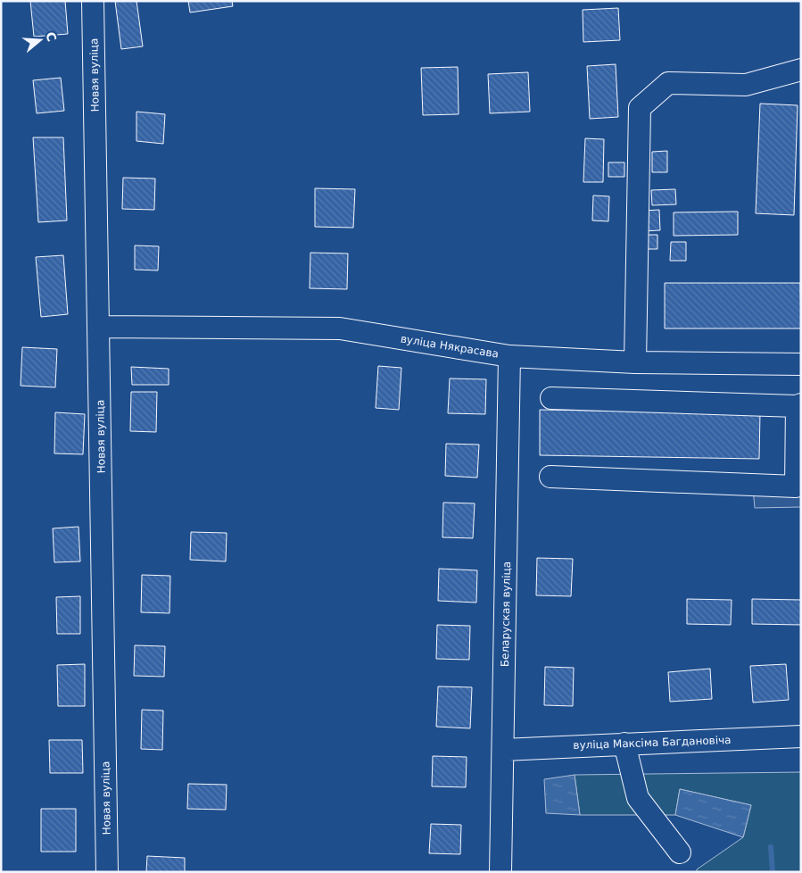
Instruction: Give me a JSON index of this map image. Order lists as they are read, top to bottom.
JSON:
{
  "streets": {
    "street": [
      "Новая вуліца",
      "вуліца Някрасава",
      "Беларуская вуліца",
      "вуліца Максіма Багдановіча"
    ]
  },
  "crossings": [
    ["Новая вуліца", "вуліца Някрасава"],
    ["вуліца Някрасава", "Беларуская вуліца"],
    ["Беларуская вуліца", "вуліца Максіма Багдановіча"]
  ],
  "north": "right"
}
